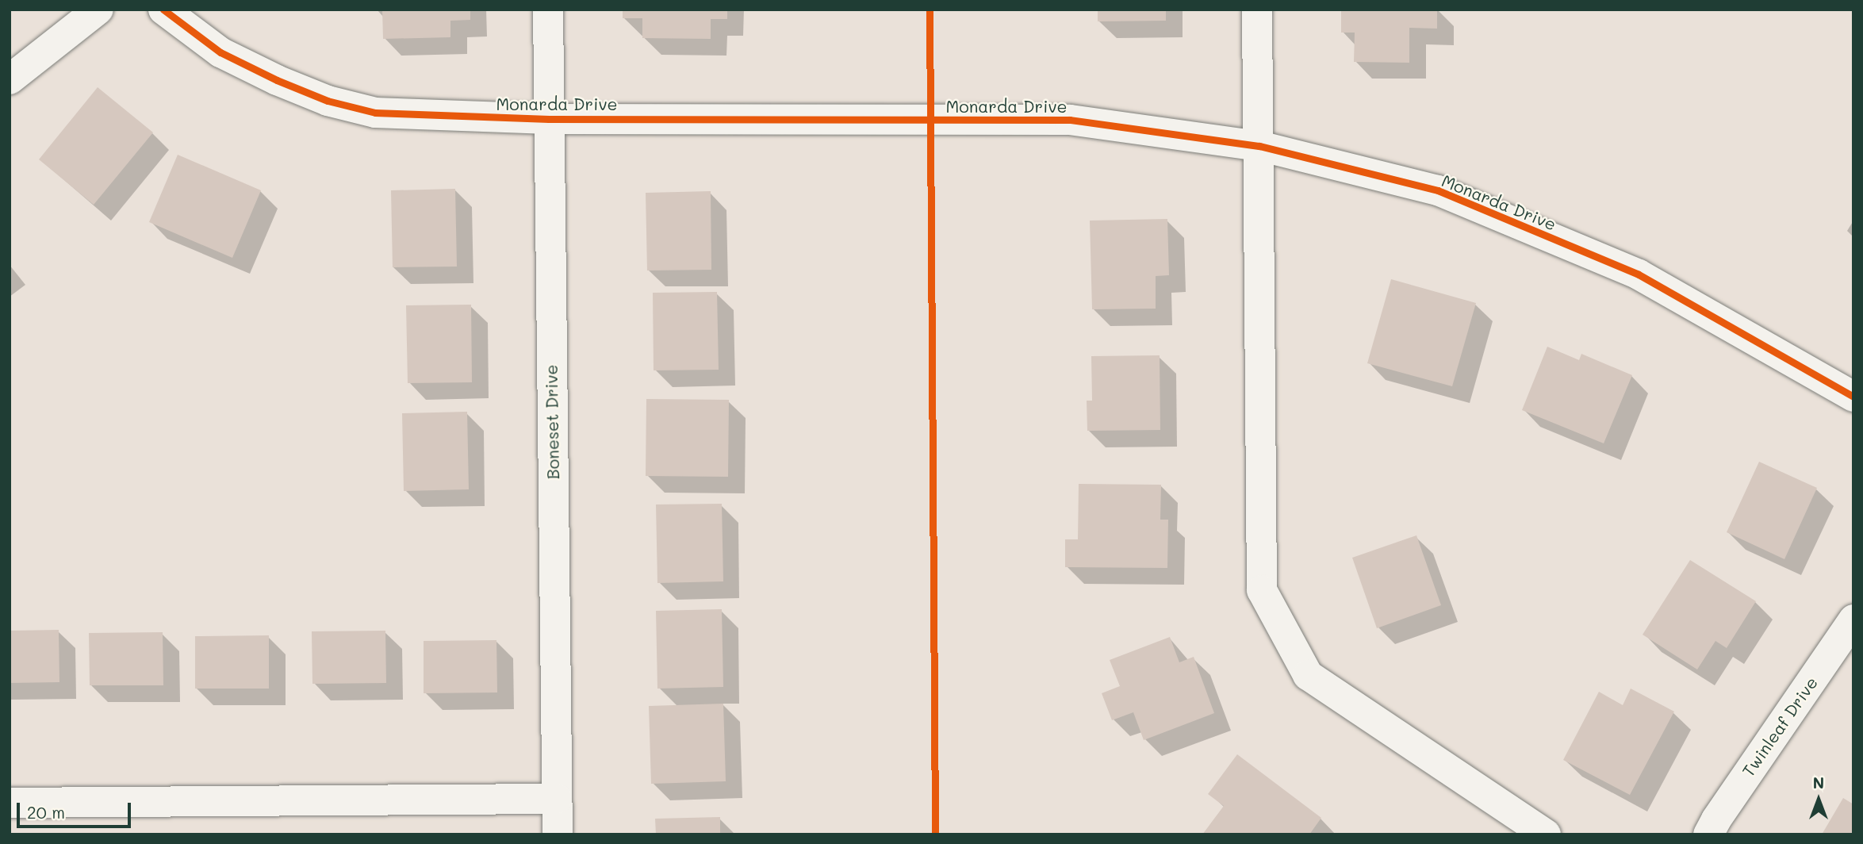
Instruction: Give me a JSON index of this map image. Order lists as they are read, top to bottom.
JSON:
{
  "streets": {
    "street": ["Monarda Drive", "Boneset Drive", "Twinleaf Drive"]
  },
  "crossings": [
    ["Monarda Drive", "Boneset Drive"]
  ],
  "scale_bar": "20 m",
  "north": "top"
}
